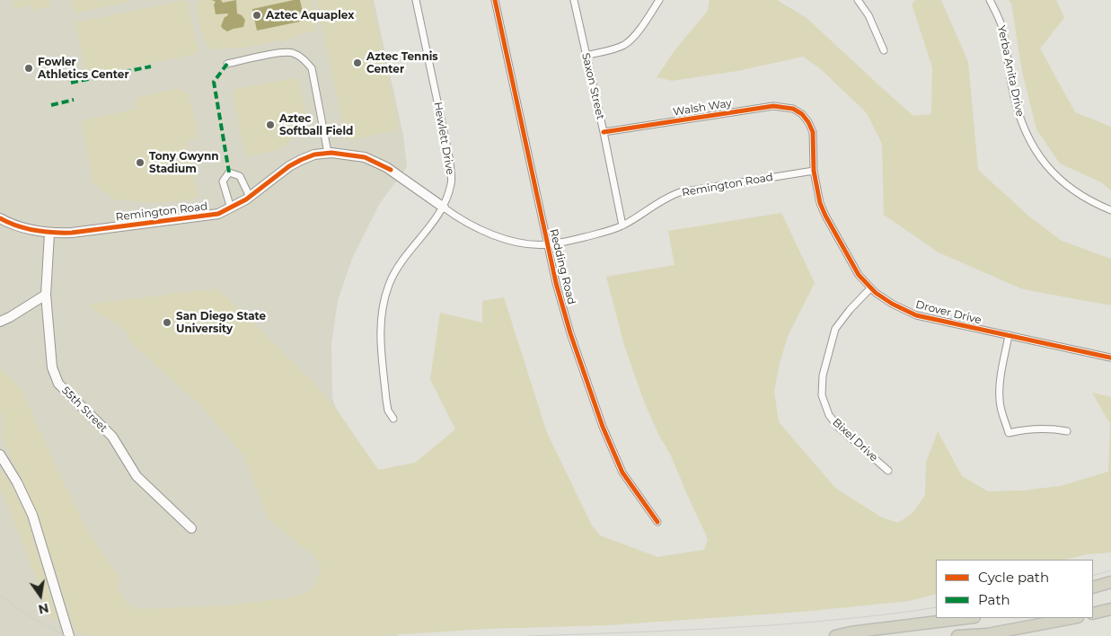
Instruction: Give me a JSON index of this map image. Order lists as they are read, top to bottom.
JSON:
{
  "streets": {
    "street": [
      "Yerba Anita Drive",
      "Saxon Street",
      "Walsh Way",
      "Hewlett Drive",
      "Remington Road",
      "Redding Road",
      "Drover Drive",
      "55th Street",
      "Bixel Drive"
    ]
  },
  "crossings": [
    ["Saxon Street", "Walsh Way"],
    ["Saxon Street", "Remington Road"],
    ["Walsh Way", "Drover Drive"],
    ["Hewlett Drive", "Remington Road"],
    ["Remington Road", "Redding Road"],
    ["Remington Road", "Drover Drive"],
    ["Remington Road", "55th Street"],
    ["Drover Drive", "Bixel Drive"]
  ],
  "places": [
    "Aztec Aquaplex",
    "Aztec Tennis Center",
    "Fowler Athletics Center",
    "Aztec Softball Field",
    "Tony Gwynn Stadium",
    "San Diego State University"
  ],
  "legend": ["Cycle path", "Path"],
  "north": "bottom"
}
